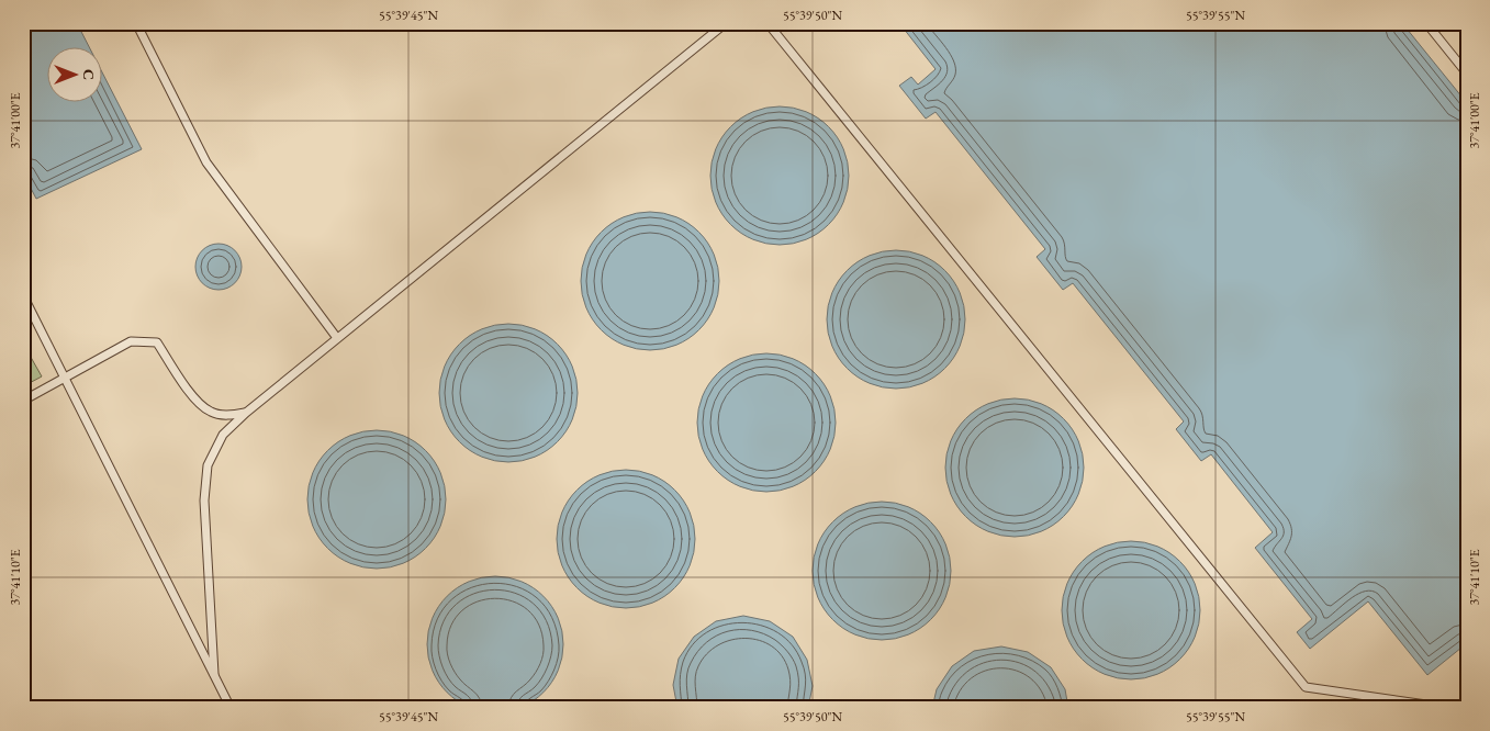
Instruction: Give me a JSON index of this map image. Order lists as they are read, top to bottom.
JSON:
{
  "north": "right",
  "coordinates": [
    "55°39'45\"N",
    "55°39'50\"N",
    "55°39'55\"N",
    "37°41'00\"E",
    "37°41'10\"E"
  ]
}
